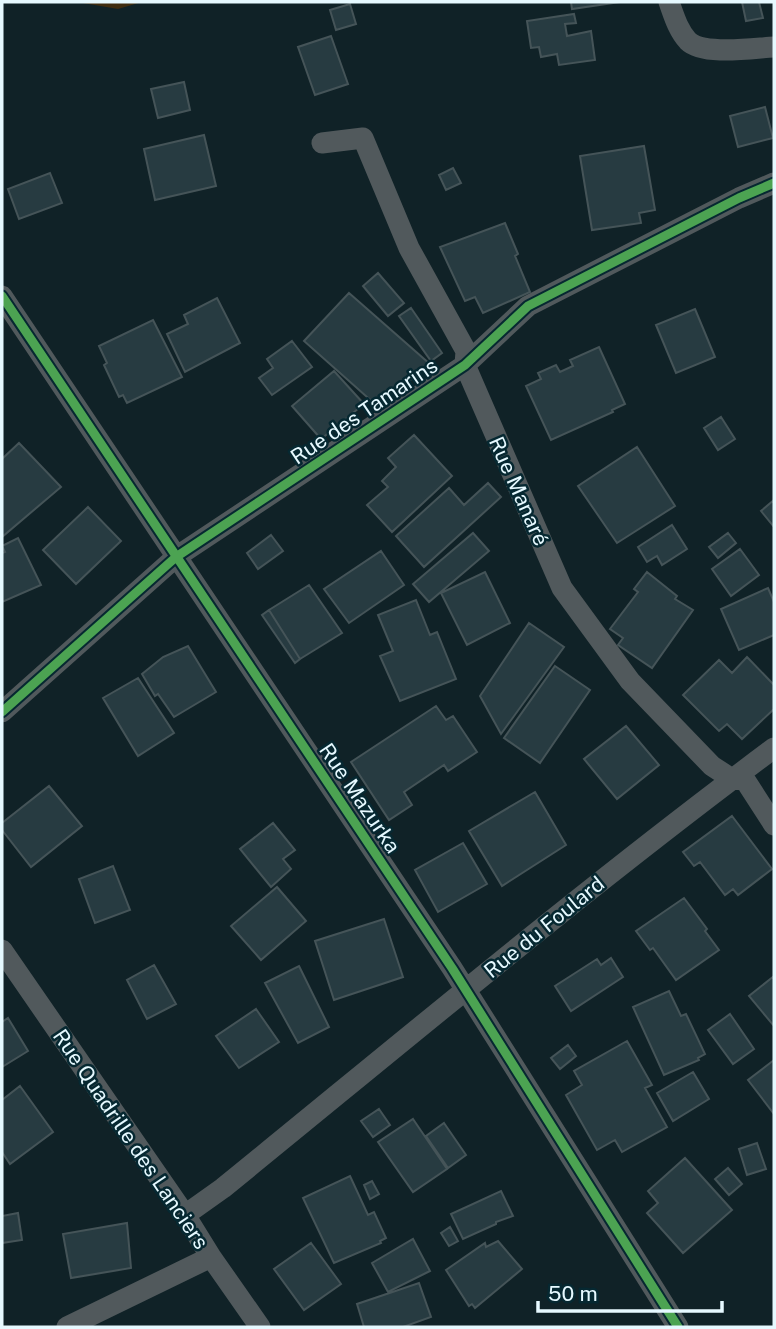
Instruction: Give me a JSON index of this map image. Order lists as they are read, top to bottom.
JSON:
{
  "streets": {
    "street": [
      "Rue des Tamarins",
      "Rue Manaré",
      "Rue Mazurka",
      "Rue du Foulard",
      "Rue Quadrille des Lanciers"
    ]
  },
  "crossings": [
    ["Rue des Tamarins", "Rue Manaré"],
    ["Rue des Tamarins", "Rue Mazurka"],
    ["Rue Manaré", "Rue du Foulard"],
    ["Rue Mazurka", "Rue du Foulard"],
    ["Rue du Foulard", "Rue Quadrille des Lanciers"]
  ],
  "scale_bar": "50 m"
}
